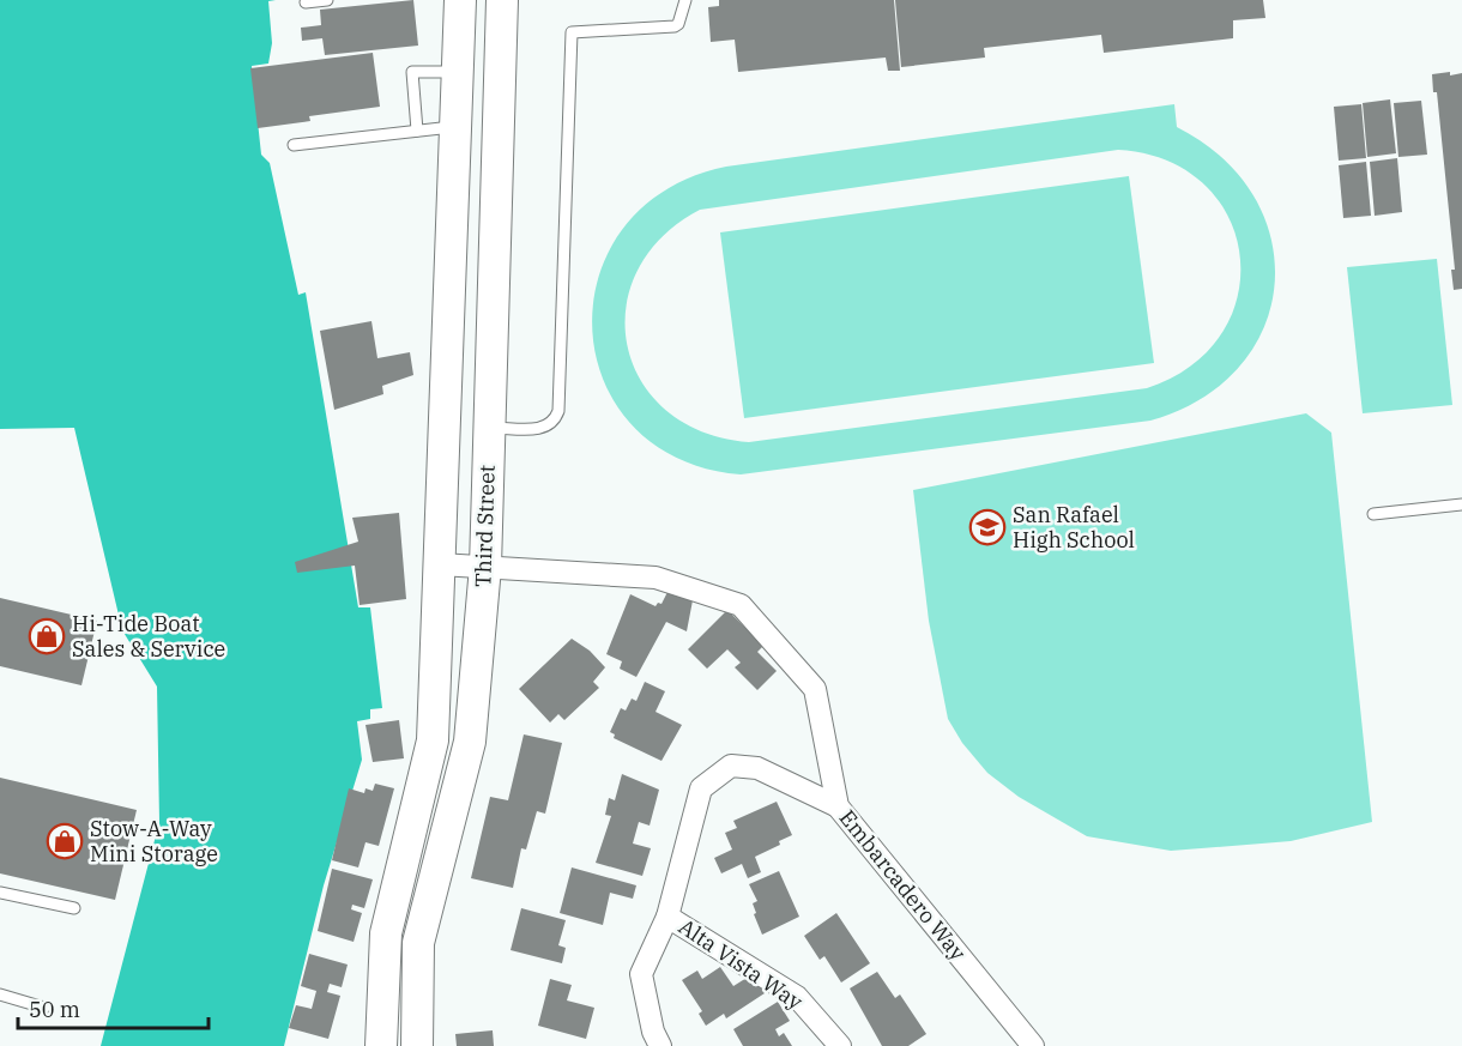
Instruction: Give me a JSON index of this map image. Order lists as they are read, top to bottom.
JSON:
{
  "streets": {
    "main road": ["Third Street"],
    "street": ["Embarcadero Way", "Alta Vista Way"]
  },
  "crossings": [
    ["Third Street", "Embarcadero Way"]
  ],
  "places": {
    "school or university": ["San Rafael High School"],
    "shop": ["Hi-Tide Boat Sales & Service", "Stow-A-Way Mini Storage"]
  },
  "scale_bar": "50 m"
}
